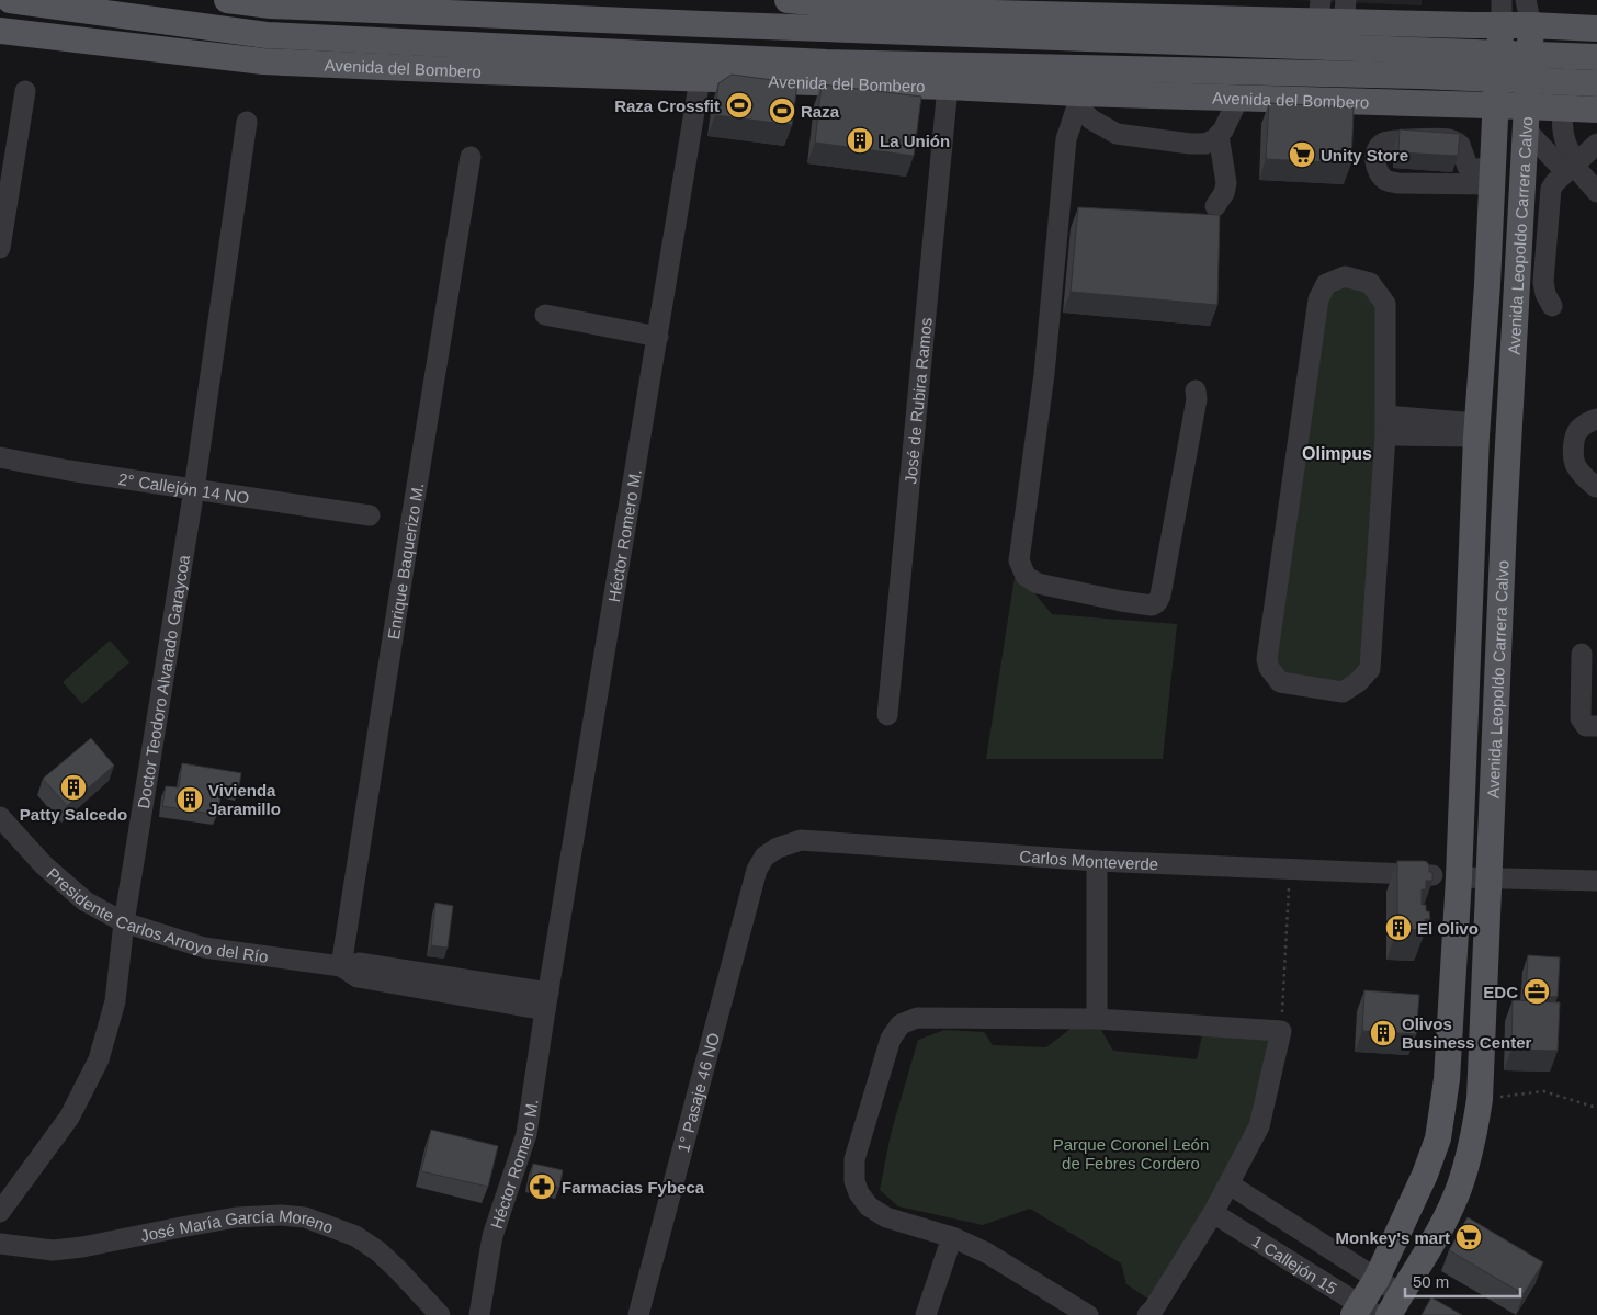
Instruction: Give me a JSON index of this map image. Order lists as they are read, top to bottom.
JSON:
{
  "streets": {
    "main road": ["Avenida del Bombero", "Avenida Leopoldo Carrera Calvo"],
    "street": [
      "José de Rubira Ramos",
      "2° Callejón 14 NO",
      "Héctor Romero M.",
      "Enrique Baquerizo M.",
      "Doctor Teodoro Alvarado Garaycoa",
      "Carlos Monteverde",
      "Presidente Carlos Arroyo del Río",
      "1° Pasaje 46 NO",
      "José María García Moreno",
      "1 Callejón 15"
    ]
  },
  "crossings": [
    ["Avenida del Bombero", "Avenida Leopoldo Carrera Calvo"],
    ["Avenida del Bombero", "José de Rubira Ramos"],
    ["Avenida del Bombero", "Héctor Romero M."],
    ["Avenida Leopoldo Carrera Calvo", "1 Callejón 15"],
    ["2° Callejón 14 NO", "Doctor Teodoro Alvarado Garaycoa"],
    ["Héctor Romero M.", "Presidente Carlos Arroyo del Río"],
    ["Enrique Baquerizo M.", "Presidente Carlos Arroyo del Río"],
    ["Doctor Teodoro Alvarado Garaycoa", "Presidente Carlos Arroyo del Río"],
    ["Carlos Monteverde", "1° Pasaje 46 NO"]
  ],
  "districts": ["Olimpus"],
  "parks": ["Parque Coronel León de Febres Cordero"],
  "places": {
    "sports": ["Raza Crossfit", "Raza"],
    "building": [
      "La Unión",
      "Patty Salcedo",
      "Vivienda Jaramillo",
      "El Olivo",
      "Olivos Business Center"
    ],
    "supermarket": ["Unity Store", "Monkey's mart"],
    "office": ["EDC"],
    "pharmacy": ["Farmacias Fybeca"]
  },
  "scale_bar": "50 m"
}
